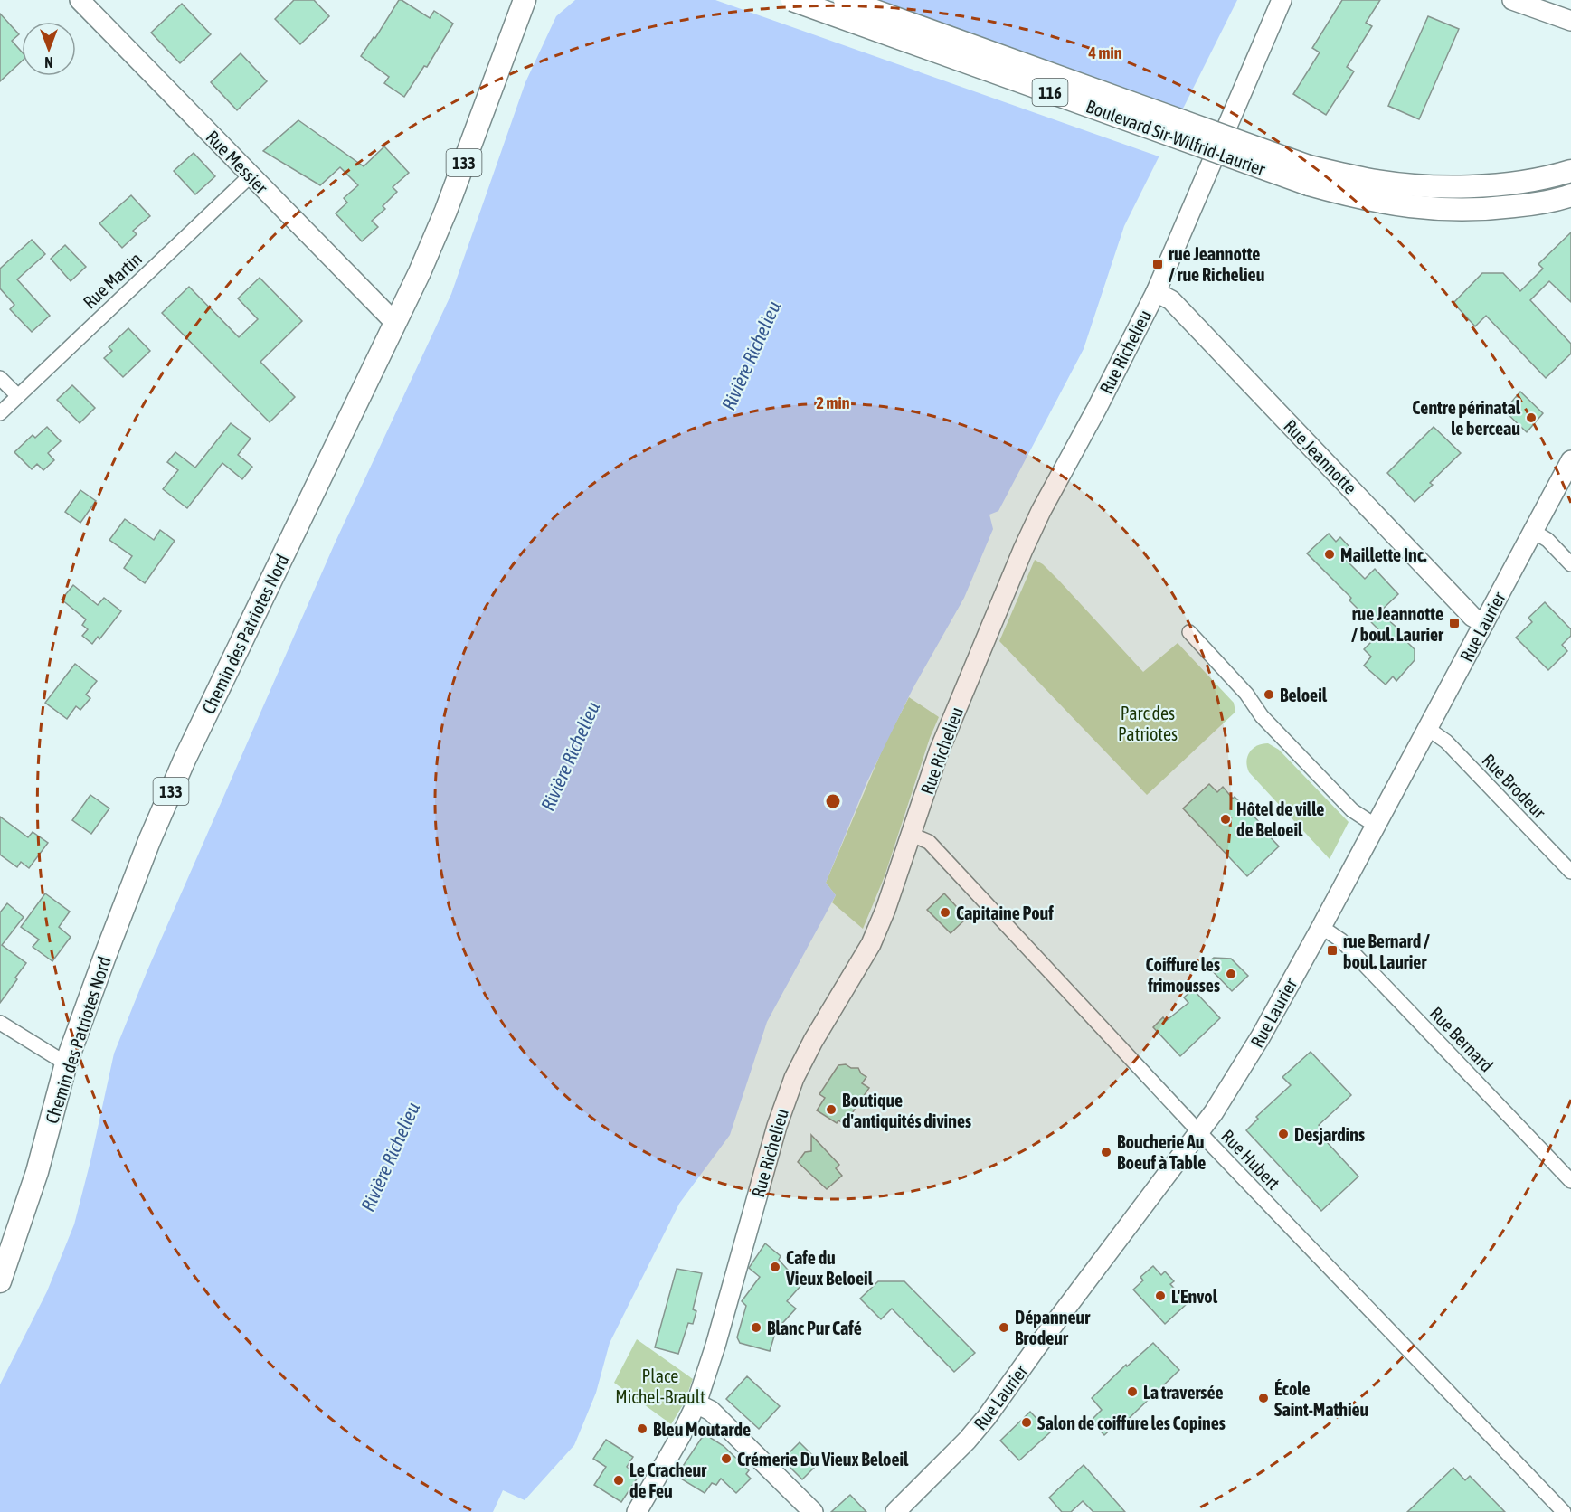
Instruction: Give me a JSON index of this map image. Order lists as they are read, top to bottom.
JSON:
{
  "streets": {
    "main road": [
      "116",
      "Boulevard Sir-Wilfrid-Laurier",
      "133",
      "Chemin des Patriotes Nord"
    ],
    "street": [
      "Rue Messier",
      "Rue Martin",
      "Rue Richelieu",
      "Rue Jeannotte",
      "Rue Laurier",
      "Rue Brodeur",
      "Rue Bernard",
      "Rue Hubert"
    ]
  },
  "crossings": [
    ["Rue Messier", "Rue Martin"],
    ["Rue Messier", "Chemin des Patriotes Nord"],
    ["Rue Richelieu", "Rue Jeannotte"],
    ["Rue Richelieu", "Rue Hubert"],
    ["Rue Jeannotte", "Rue Laurier"],
    ["Rue Laurier", "Rue Brodeur"],
    ["Rue Laurier", "Rue Bernard"],
    ["Rue Laurier", "Rue Hubert"]
  ],
  "water": ["Rivière Richelieu"],
  "parks": ["Parc des Patriotes", "Place Michel-Brault"],
  "places": {
    "transit": ["rue Jeannotte / rue Richelieu", "rue Jeannotte / boul. Laurier", "rue Bernard / boul. Laurier"],
    "other": [
      "Centre périnatal le berceau",
      "Maillette Inc.",
      "Beloeil",
      "Hôtel de ville de Beloeil",
      "Capitaine Pouf",
      "Coiffure les frimousses",
      "Boutique d'antiquités divines",
      "Desjardins",
      "Boucherie Au Boeuf à Table",
      "Cafe du Vieux Beloeil",
      "L'Envol",
      "Blanc Pur Café",
      "Dépanneur Brodeur",
      "La traversée",
      "École Saint-Mathieu",
      "Salon de coiffure les Copines",
      "Bleu Moutarde",
      "Crémerie Du Vieux Beloeil",
      "Le Cracheur de Feu"
    ]
  },
  "north": "bottom",
  "rings": ["4 min", "2 min"]
}
